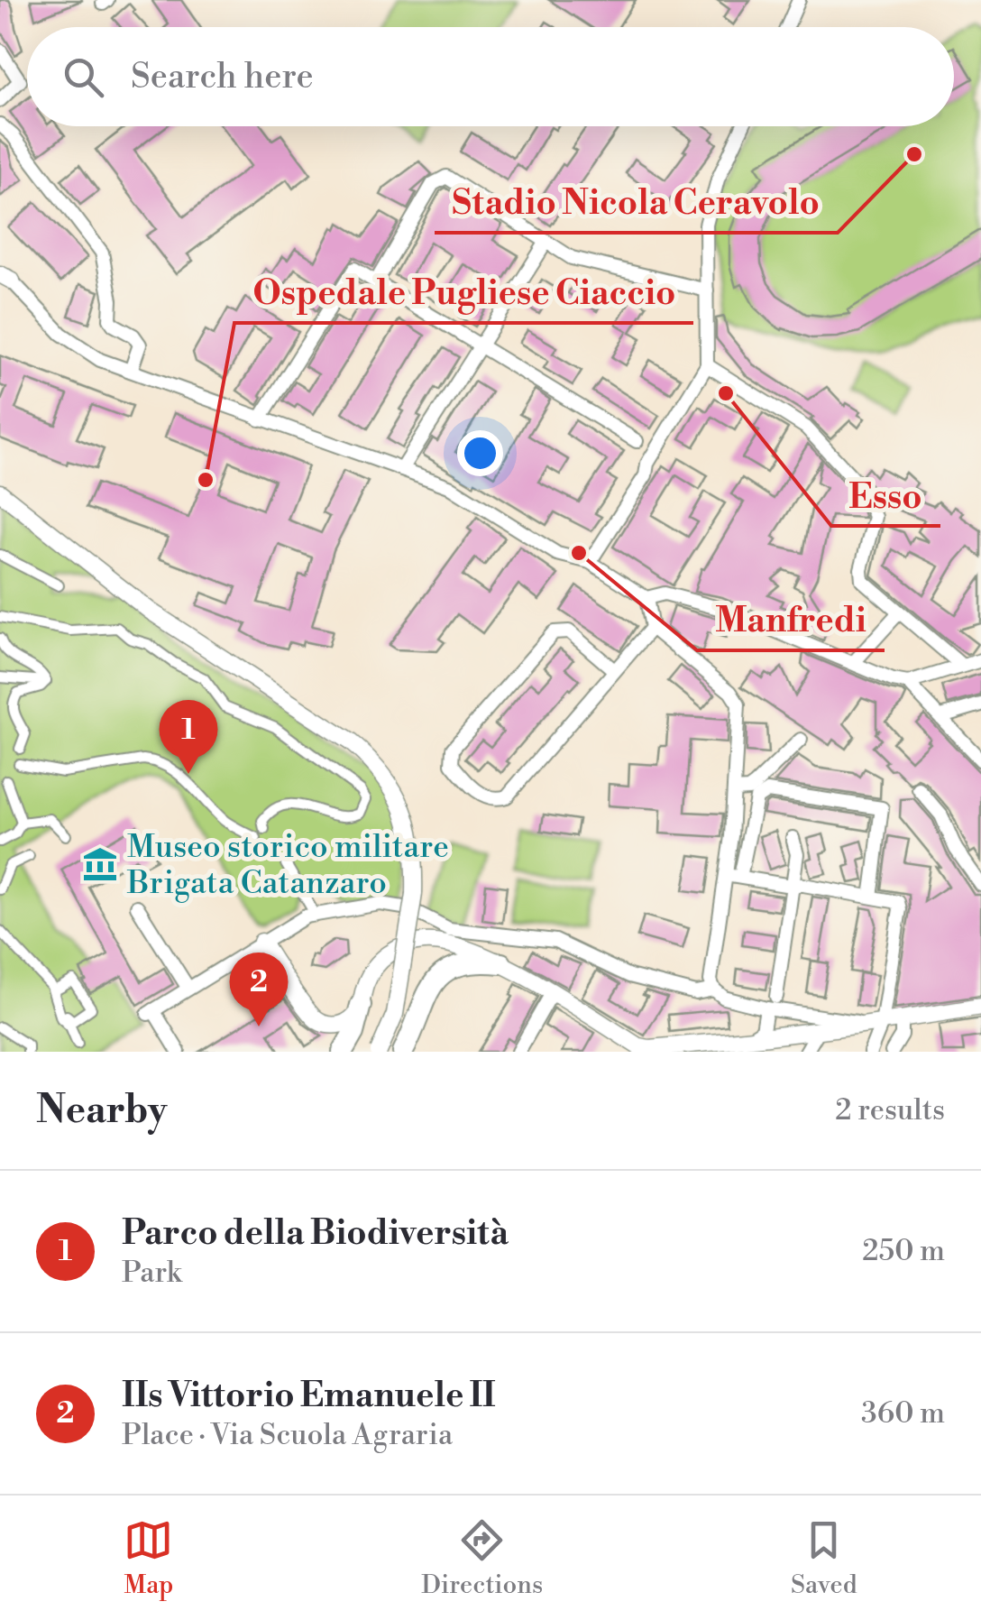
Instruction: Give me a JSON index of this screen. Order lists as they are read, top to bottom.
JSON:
{
  "places": {
    "other": [
      "Stadio Nicola Ceravolo",
      "Esso",
      "Ospedale Pugliese Ciaccio",
      "Manfredi"
    ],
    "museum": ["Museo storico militare Brigata Catanzaro"]
  },
  "page": {
    "search": "Search here",
    "pins": ["1", "2"],
    "heading": ["Nearby", "2 results"],
    "list": [
      {
        "mark": "1",
        "name": "Parco della Biodiversità",
        "note": "Park",
        "value": "250 m"
      },
      {
        "mark": "2",
        "name": "IIs Vittorio Emanuele II",
        "note": "Place · Via Scuola Agraria",
        "value": "360 m"
      }
    ],
    "nav": ["Map", "Directions", "Saved"]
  }
}
